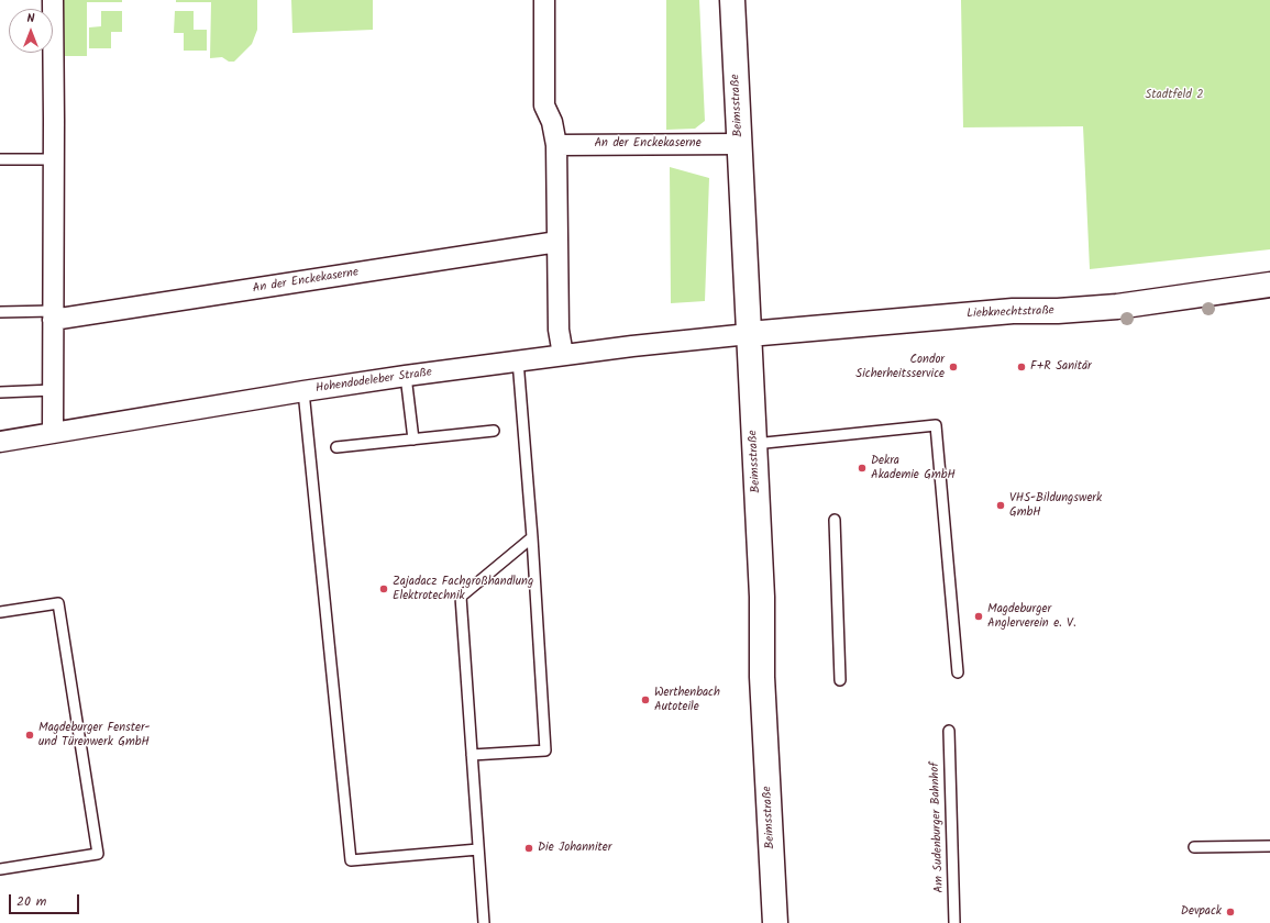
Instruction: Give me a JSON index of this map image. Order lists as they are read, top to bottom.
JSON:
{
  "streets": {
    "street": [
      "Beimsstraße",
      "An der Enckekaserne",
      "Liebknechtstraße",
      "Hohendodeleber Straße"
    ],
    "lane": ["Am Sudenburger Bahnhof"]
  },
  "crossings": [
    ["Beimsstraße", "An der Enckekaserne"],
    ["Beimsstraße", "Liebknechtstraße"],
    ["Beimsstraße", "Hohendodeleber Straße"],
    ["Liebknechtstraße", "Hohendodeleber Straße"]
  ],
  "parks": ["Stadtfeld 2"],
  "places": [
    "Condor Sicherheitsservice",
    "F+R Sanitär",
    "Dekra Akademie GmbH",
    "VHS-Bildungswerk GmbH",
    "Zajadacz Fachgroßhandlung Elektrotechnik",
    "Magdeburger Anglerverein e. V.",
    "Werthenbach Autoteile",
    "Magdeburger Fenster- und Türenwerk GmbH",
    "Die Johanniter",
    "Devpack"
  ],
  "scale_bar": "20 m",
  "north": "top"
}
